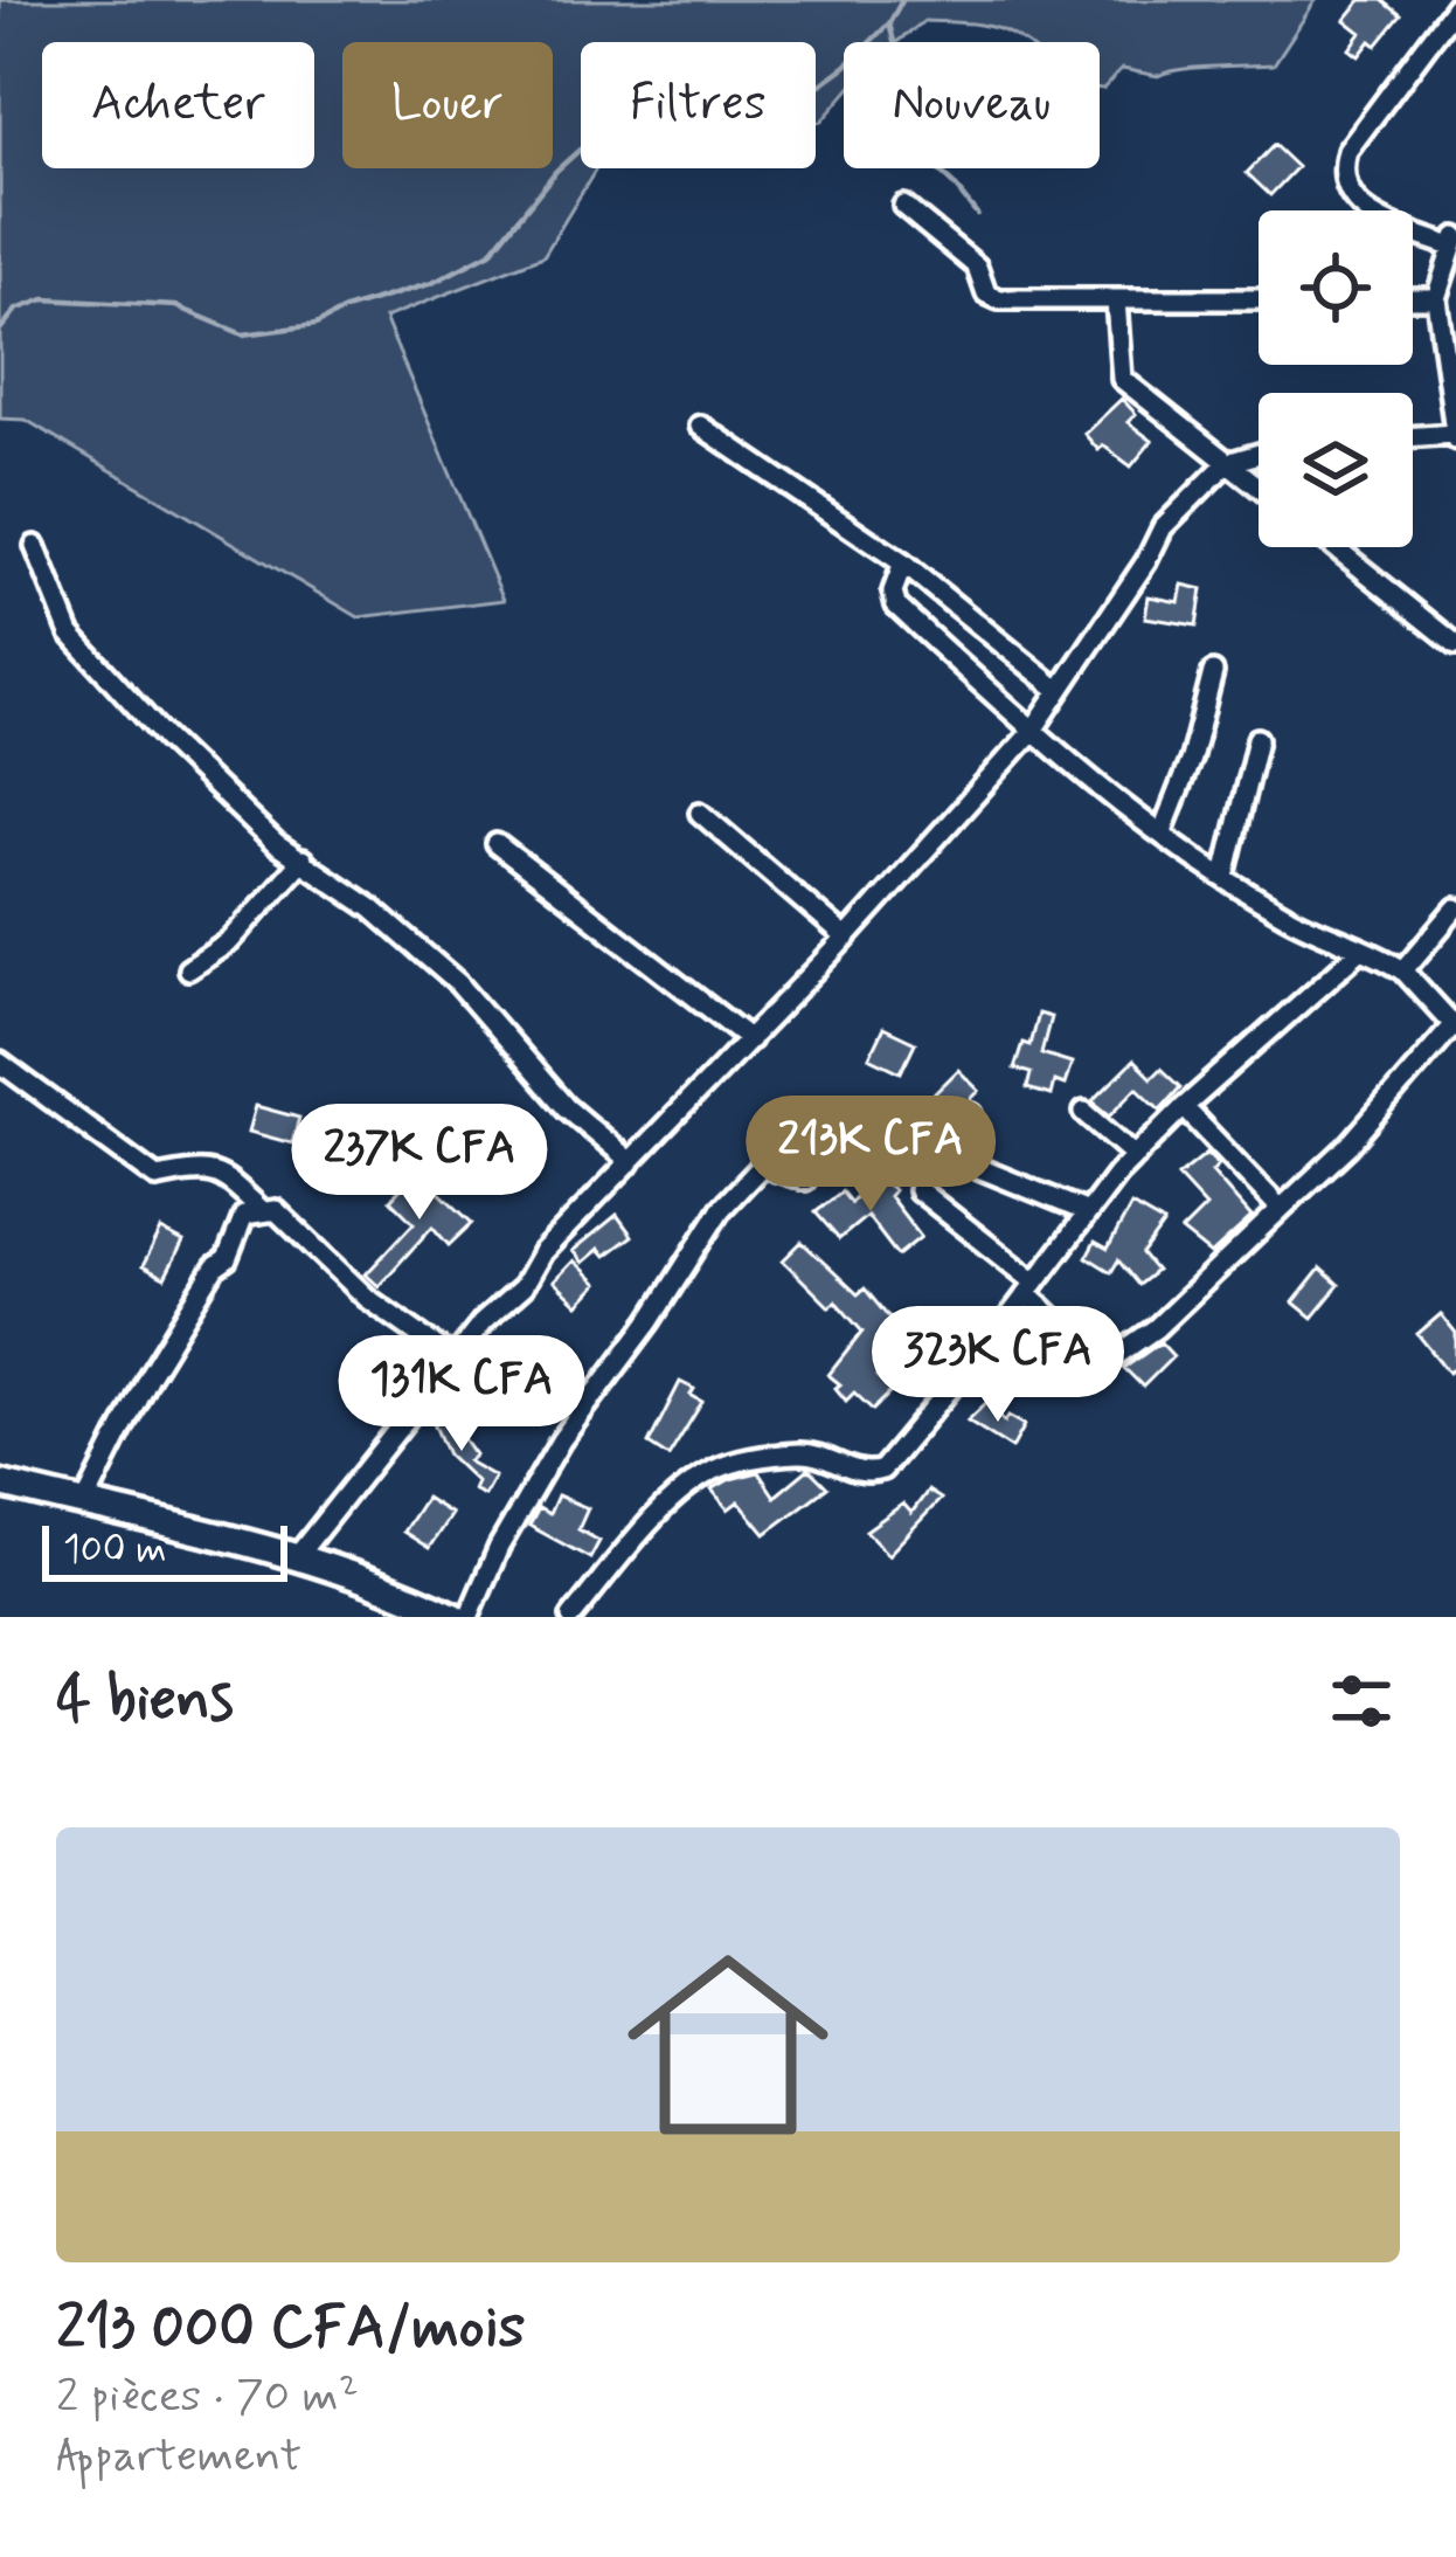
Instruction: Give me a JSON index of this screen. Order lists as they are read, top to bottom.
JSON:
{
  "scale_bar": "100 m",
  "page": {
    "chip": [
      "Acheter",
      "Louer",
      "Filtres",
      "Nouveau"
    ],
    "price": [
      "213K CFA",
      "237K CFA",
      "323K CFA",
      "131K CFA"
    ],
    "scale": "100 m",
    "heading": "4 biens",
    "list": [
      {
        "name": "213 000 CFA/mois",
        "note": "2 pièces · 70 m² · Appartement"
      }
    ]
  }
}
